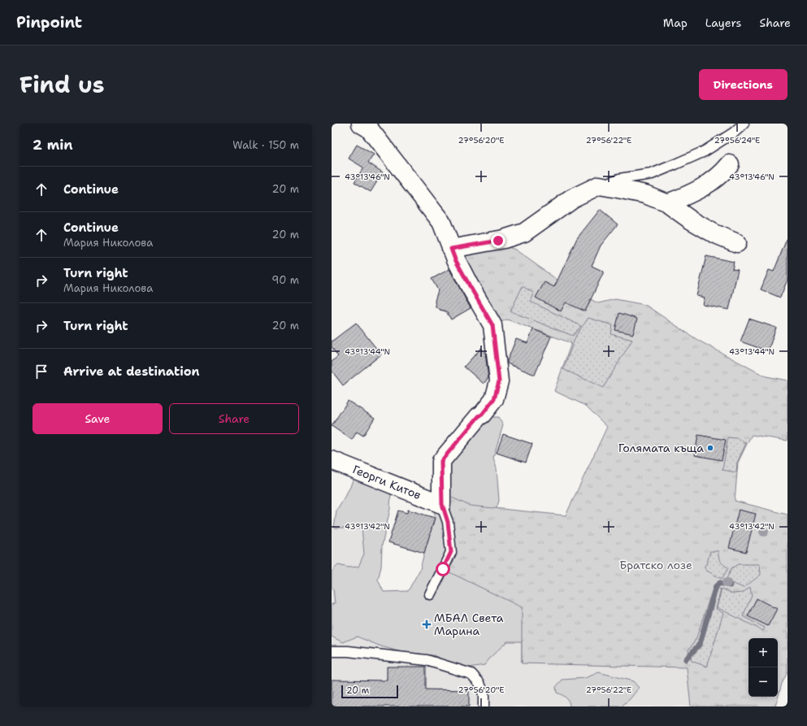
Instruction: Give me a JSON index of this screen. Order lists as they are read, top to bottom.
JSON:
{
  "streets": {
    "street": ["Георги Китов"]
  },
  "parks": ["Братско лозе"],
  "places": {
    "other": ["Голямата къща"],
    "health": ["МБАЛ Света Марина"]
  },
  "scale_bar": "20 m",
  "page": {
    "header": "Pinpoint",
    "nav": ["Map", "Layers", "Share"],
    "title": "Find us",
    "buttons": [
      "Directions",
      ["Save", "Share"]
    ],
    "heading": ["2 min", "Walk · 150 m"],
    "list": [
      ["Continue", "20 m"],
      ["Continue", "Мария Николова", "20 m"],
      ["Turn right", "Мария Николова", "90 m"],
      ["Turn right", "20 m"],
      "Arrive at destination"
    ],
    "map_buttons": ["+", "−"],
    "scale": "20 m"
  },
  "coordinates": [
    "27°56'20\"E",
    "27°56'22\"E",
    "27°56'24\"E",
    "43°13'46\"N",
    "43°13'44\"N",
    "43°13'42\"N"
  ]
}
